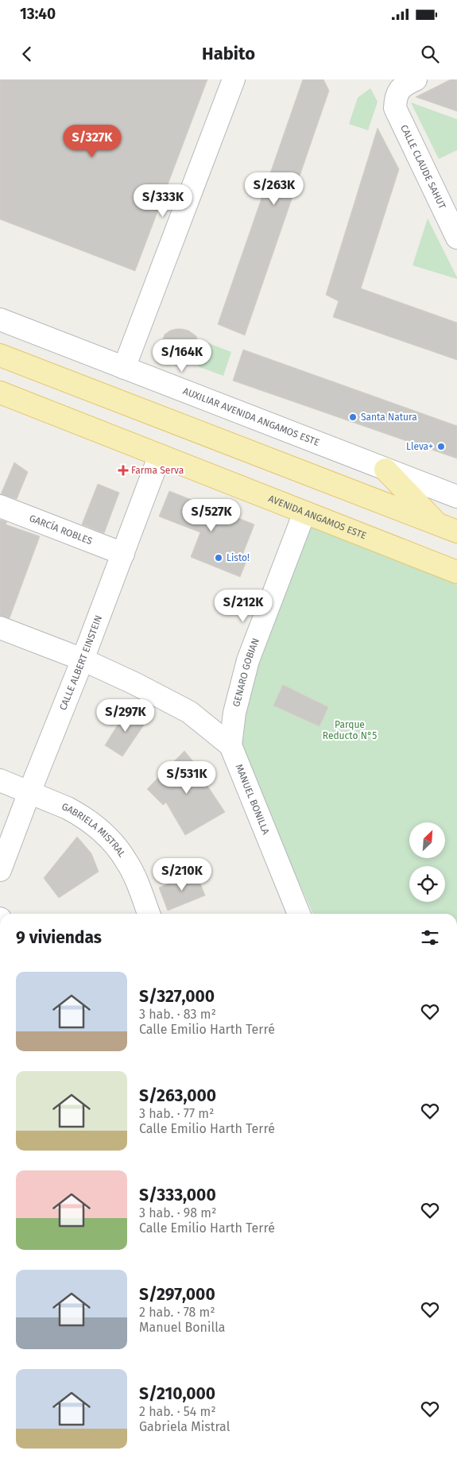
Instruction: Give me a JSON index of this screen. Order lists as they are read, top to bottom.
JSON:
{
  "streets": {
    "main road": ["AVENIDA ANGAMOS ESTE"],
    "street": [
      "CALLE CLAUDE SAHUT",
      "AUXILIAR AVENIDA ANGAMOS ESTE",
      "GARCÍA ROBLES",
      "CALLE ALBERT EINSTEIN",
      "GENARO GOBIAN",
      "MANUEL BONILLA",
      "GABRIELA MISTRAL"
    ]
  },
  "crossings": [
    ["AVENIDA ANGAMOS ESTE", "CALLE ALBERT EINSTEIN"],
    ["AVENIDA ANGAMOS ESTE", "GENARO GOBIAN"],
    ["GARCÍA ROBLES", "CALLE ALBERT EINSTEIN"],
    ["CALLE ALBERT EINSTEIN", "MANUEL BONILLA"],
    ["CALLE ALBERT EINSTEIN", "GABRIELA MISTRAL"],
    ["GENARO GOBIAN", "MANUEL BONILLA"]
  ],
  "parks": ["Parque Reducto N°5"],
  "places": {
    "other": ["Santa Natura", "Lleva+", "Listo!"],
    "health": ["Farma Serva"]
  },
  "north": "top right",
  "page": {
    "status": "13:40",
    "header": "Habito",
    "price": [
      "S/327K",
      "S/263K",
      "S/333K",
      "S/164K",
      "S/527K",
      "S/212K",
      "S/297K",
      "S/531K",
      "S/210K"
    ],
    "heading": "9 viviendas",
    "list": [
      {
        "name": "S/327,000",
        "note": "3 hab. · 83 m² · Calle Emilio Harth Terré"
      },
      {
        "name": "S/263,000",
        "note": "3 hab. · 77 m² · Calle Emilio Harth Terré"
      },
      {
        "name": "S/333,000",
        "note": "3 hab. · 98 m² · Calle Emilio Harth Terré"
      },
      {
        "name": "S/297,000",
        "note": "2 hab. · 78 m² · Manuel Bonilla"
      },
      {
        "name": "S/210,000",
        "note": "2 hab. · 54 m² · Gabriela Mistral"
      }
    ]
  }
}
